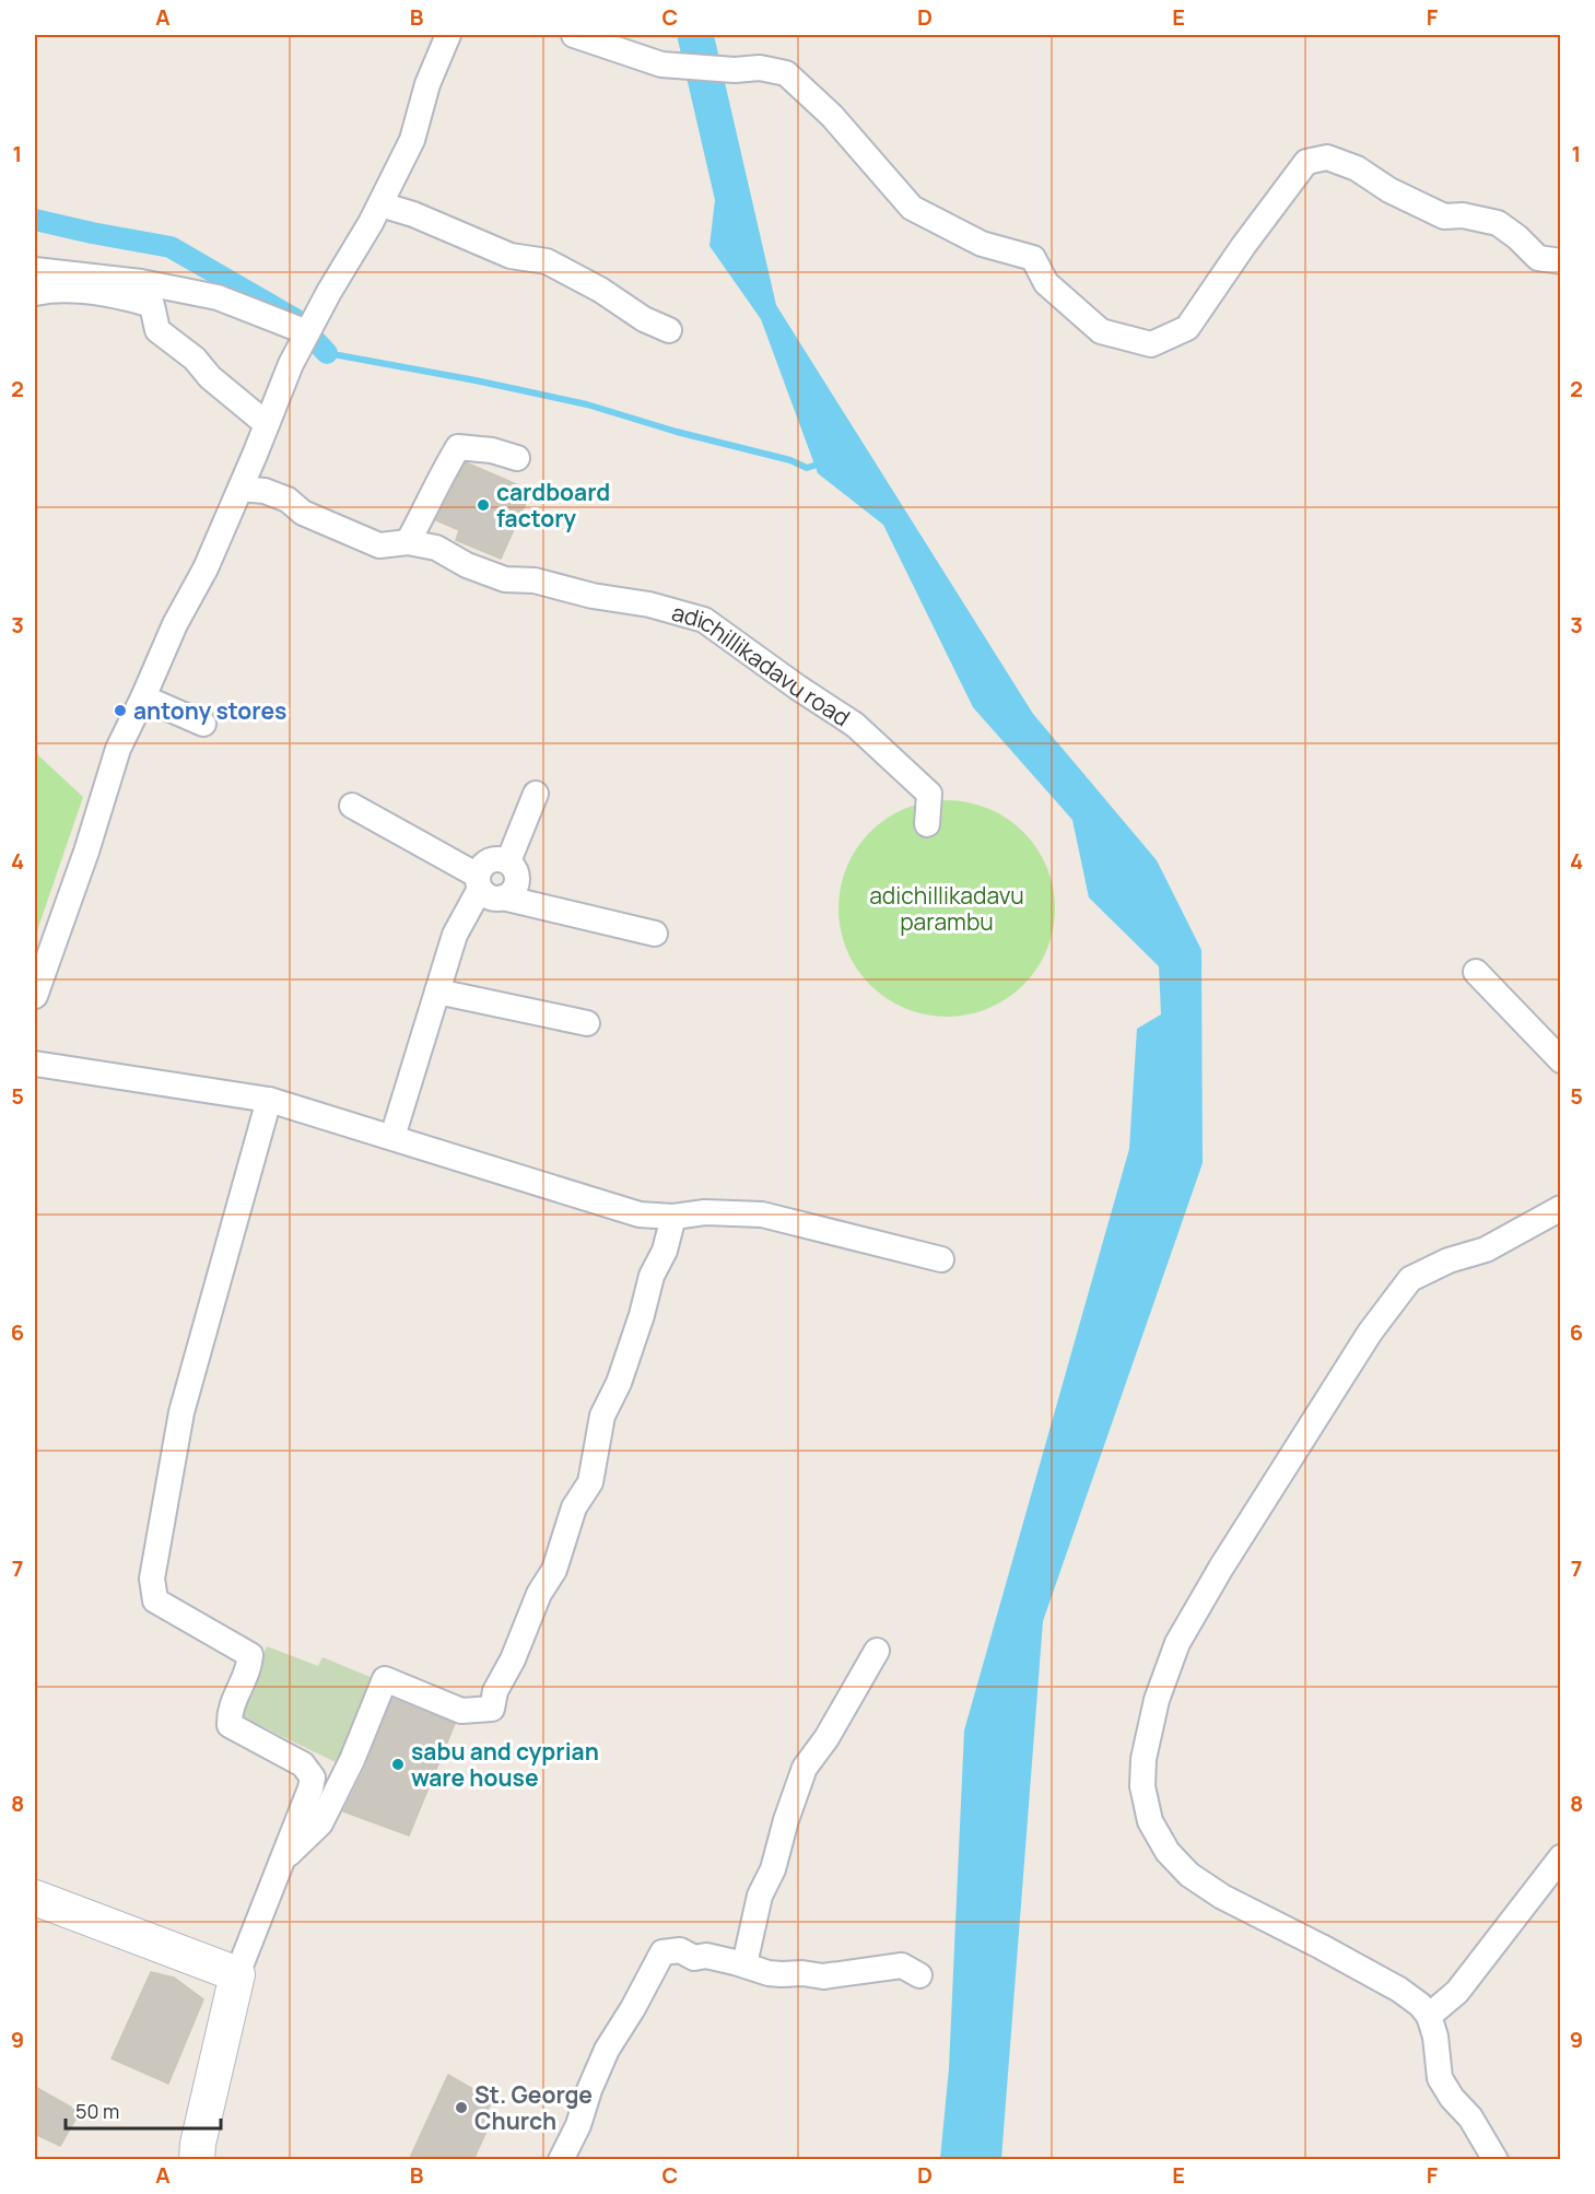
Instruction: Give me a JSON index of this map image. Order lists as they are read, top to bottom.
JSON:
{
  "streets": {
    "street": ["adichillikadavu road"]
  },
  "parks": ["adichillikadavu parambu"],
  "places": [
    "cardboard factory",
    "antony stores",
    "sabu and cyprian ware house",
    "St. George Church"
  ],
  "scale_bar": "50 m",
  "grid": {
    "columns": [
      "A",
      "B",
      "C",
      "D",
      "E",
      "F"
    ],
    "rows": [
      "1",
      "2",
      "3",
      "4",
      "5",
      "6",
      "7",
      "8",
      "9"
    ]
  }
}
